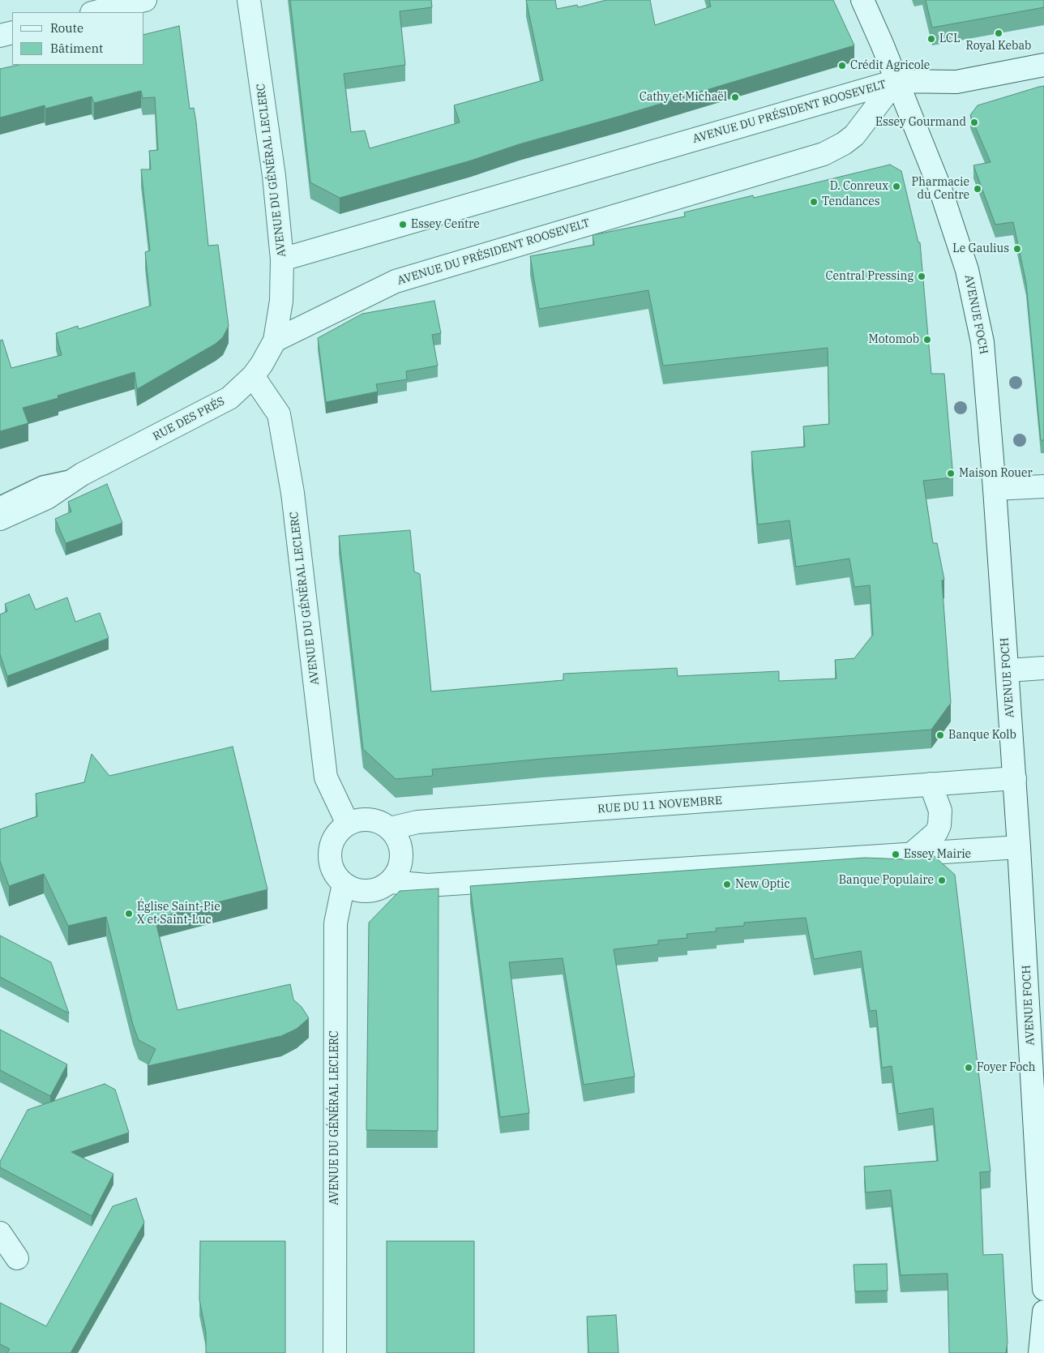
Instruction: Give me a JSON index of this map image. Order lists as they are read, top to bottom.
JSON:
{
  "streets": {
    "street": [
      "AVENUE DU PRÉSIDENT ROOSEVELT",
      "AVENUE DU GÉNÉRAL LECLERC",
      "AVENUE FOCH",
      "RUE DES PRÉS",
      "RUE DU 11 NOVEMBRE"
    ]
  },
  "crossings": [
    ["AVENUE DU PRÉSIDENT ROOSEVELT", "AVENUE DU GÉNÉRAL LECLERC"],
    ["AVENUE DU PRÉSIDENT ROOSEVELT", "AVENUE FOCH"],
    ["AVENUE DU PRÉSIDENT ROOSEVELT", "RUE DES PRÉS"],
    ["AVENUE DU GÉNÉRAL LECLERC", "RUE DES PRÉS"],
    ["AVENUE DU GÉNÉRAL LECLERC", "RUE DU 11 NOVEMBRE"],
    ["AVENUE FOCH", "RUE DU 11 NOVEMBRE"]
  ],
  "places": [
    "Royal Kebab",
    "LCL",
    "Crédit Agricole",
    "Cathy et Michaël",
    "Essey Gourmand",
    "D. Conreux",
    "Pharmacie du Centre",
    "Tendances",
    "Essey Centre",
    "Le Gaulius",
    "Central Pressing",
    "Motomob",
    "Maison Rouer",
    "Banque Kolb",
    "Essey Mairie",
    "Banque Populaire",
    "New Optic",
    "Église Saint-Pie X et Saint-Luc",
    "Foyer Foch"
  ],
  "legend": ["Route", "Bâtiment"]
}
